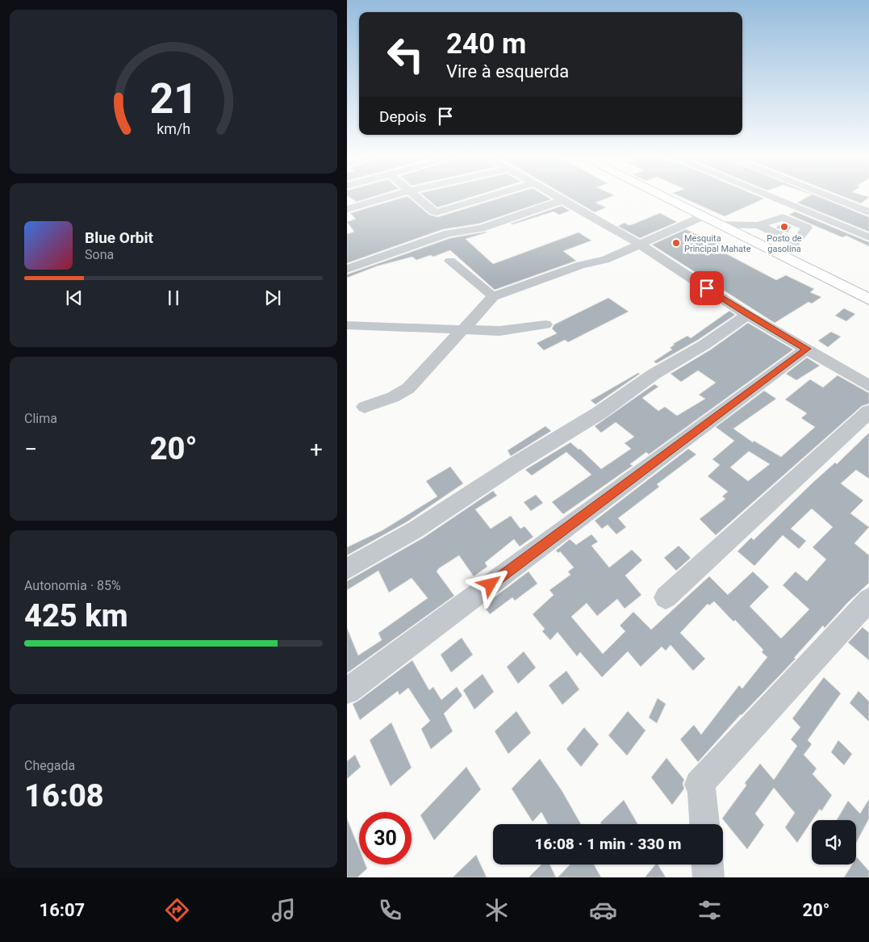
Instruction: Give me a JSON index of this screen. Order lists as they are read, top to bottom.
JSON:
{
  "places": ["Posto de gasolina", "Mesquita Principal Mahate"],
  "page": {
    "turn": ["240 m", "Vire à esquerda"],
    "then": "Depois",
    "song": ["Blue Orbit", "Sona"],
    "tile": [
      "Clima",
      ["Autonomia · 85%", "425 km"],
      ["Chegada", "16:08"]
    ],
    "heat": ["−", "20°", "+"],
    "limit": "30",
    "trip": "16:08 · 1 min · 330 m",
    "tabs": ["16:07", "20°"],
    "gauge": ["21", "km/h"]
  }
}
